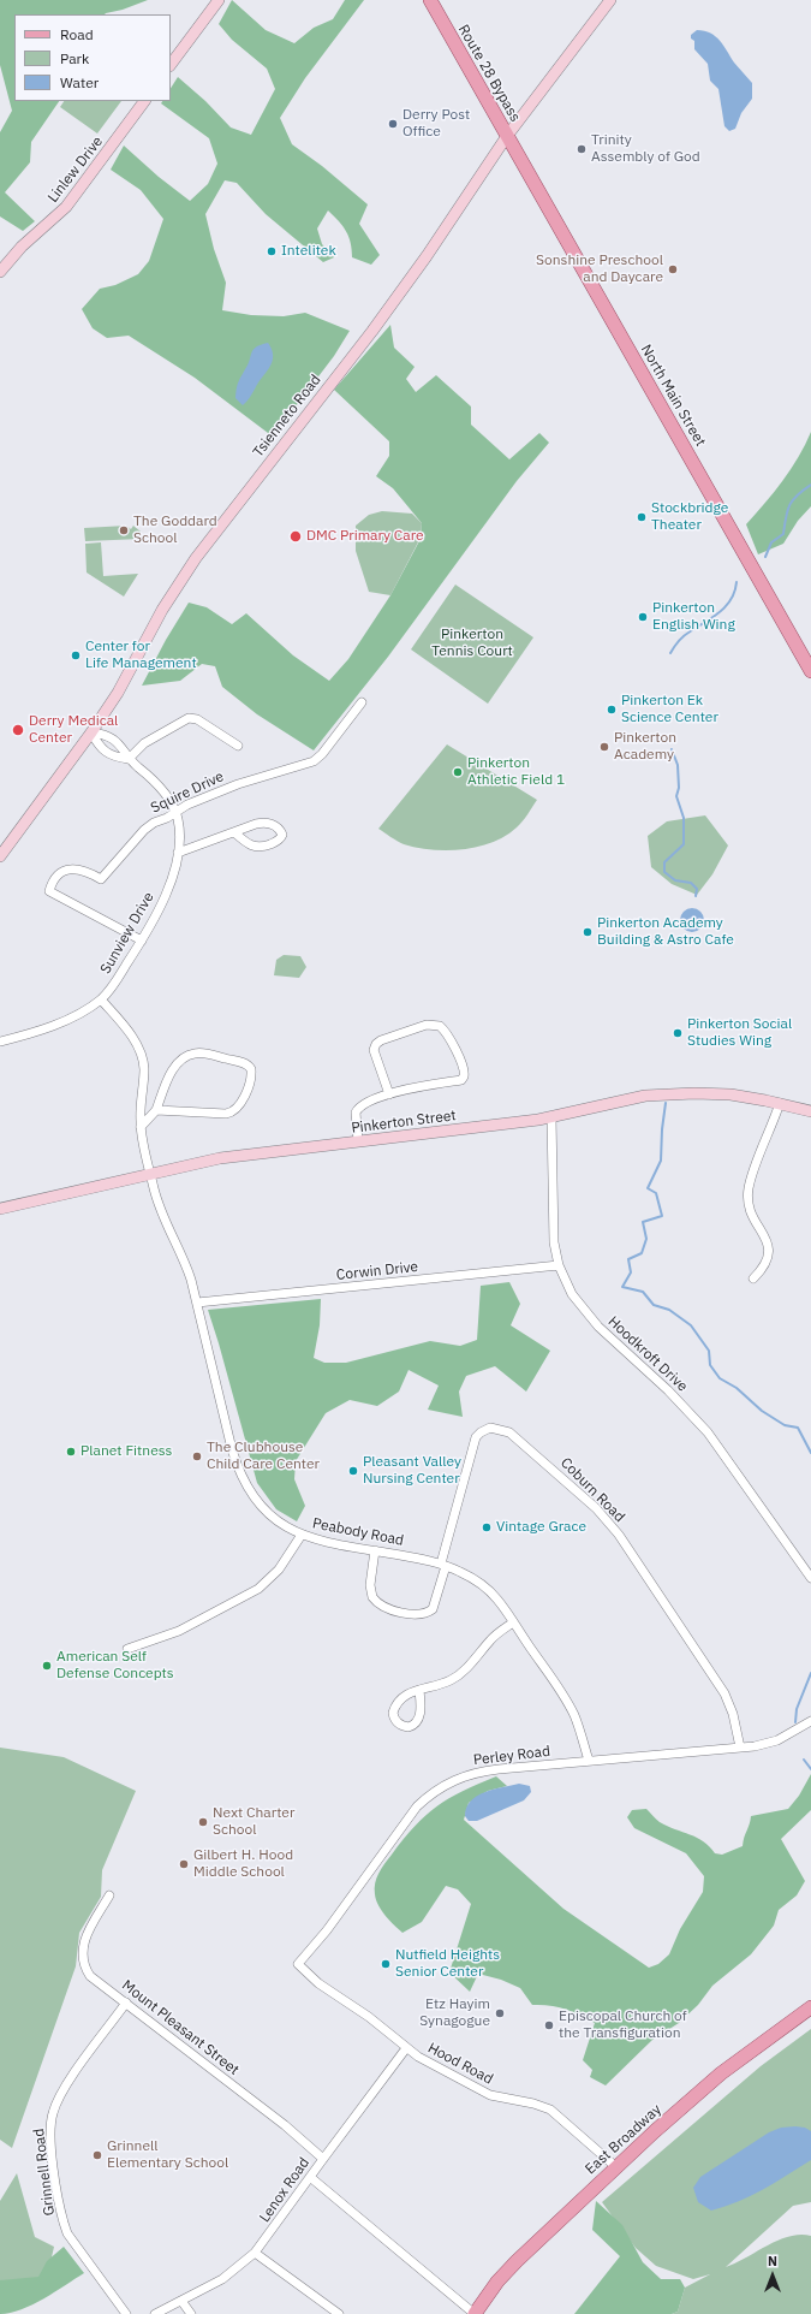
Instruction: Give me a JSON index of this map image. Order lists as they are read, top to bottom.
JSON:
{
  "streets": {
    "main road": ["Route 28 Bypass", "North Main Street", "East Broadway"],
    "street": [
      "Linlew Drive",
      "Tsienneto Road",
      "Squire Drive",
      "Sunview Drive",
      "Pinkerton Street",
      "Corwin Drive",
      "Hoodkroft Drive",
      "Coburn Road",
      "Peabody Road",
      "Perley Road",
      "Mount Pleasant Street",
      "Hood Road",
      "Grinnell Road",
      "Lenox Road"
    ]
  },
  "crossings": [
    ["Route 28 Bypass", "North Main Street"],
    ["Route 28 Bypass", "Tsienneto Road"],
    ["North Main Street", "Tsienneto Road"],
    ["Tsienneto Road", "Sunview Drive"],
    ["Squire Drive", "Sunview Drive"],
    ["Sunview Drive", "Peabody Road"],
    ["Pinkerton Street", "Hoodkroft Drive"],
    ["Pinkerton Street", "Peabody Road"],
    ["Corwin Drive", "Hoodkroft Drive"],
    ["Corwin Drive", "Peabody Road"],
    ["Coburn Road", "Peabody Road"],
    ["Coburn Road", "Perley Road"],
    ["Peabody Road", "Perley Road"],
    ["Perley Road", "Hood Road"],
    ["Mount Pleasant Street", "Grinnell Road"],
    ["Mount Pleasant Street", "Lenox Road"],
    ["Hood Road", "East Broadway"],
    ["Hood Road", "Lenox Road"]
  ],
  "parks": ["Pinkerton Tennis Court"],
  "places": [
    "Derry Post Office",
    "Trinity Assembly of God",
    "Intelitek",
    "Sonshine Preschool and Daycare",
    "Stockbridge Theater",
    "The Goddard School",
    "DMC Primary Care",
    "Pinkerton English Wing",
    "Center for Life Management",
    "Pinkerton Ek Science Center",
    "Derry Medical Center",
    "Pinkerton Academy",
    "Pinkerton Athletic Field 1",
    "Pinkerton Academy Building & Astro Cafe",
    "Pinkerton Social Studies Wing",
    "Planet Fitness",
    "The Clubhouse Child Care Center",
    "Pleasant Valley Nursing Center",
    "Vintage Grace",
    "American Self Defense Concepts",
    "Next Charter School",
    "Gilbert H. Hood Middle School",
    "Nutfield Heights Senior Center",
    "Etz Hayim Synagogue",
    "Episcopal Church of the Transfiguration",
    "Grinnell Elementary School"
  ],
  "legend": ["Road", "Park", "Water"],
  "north": "top"
}
